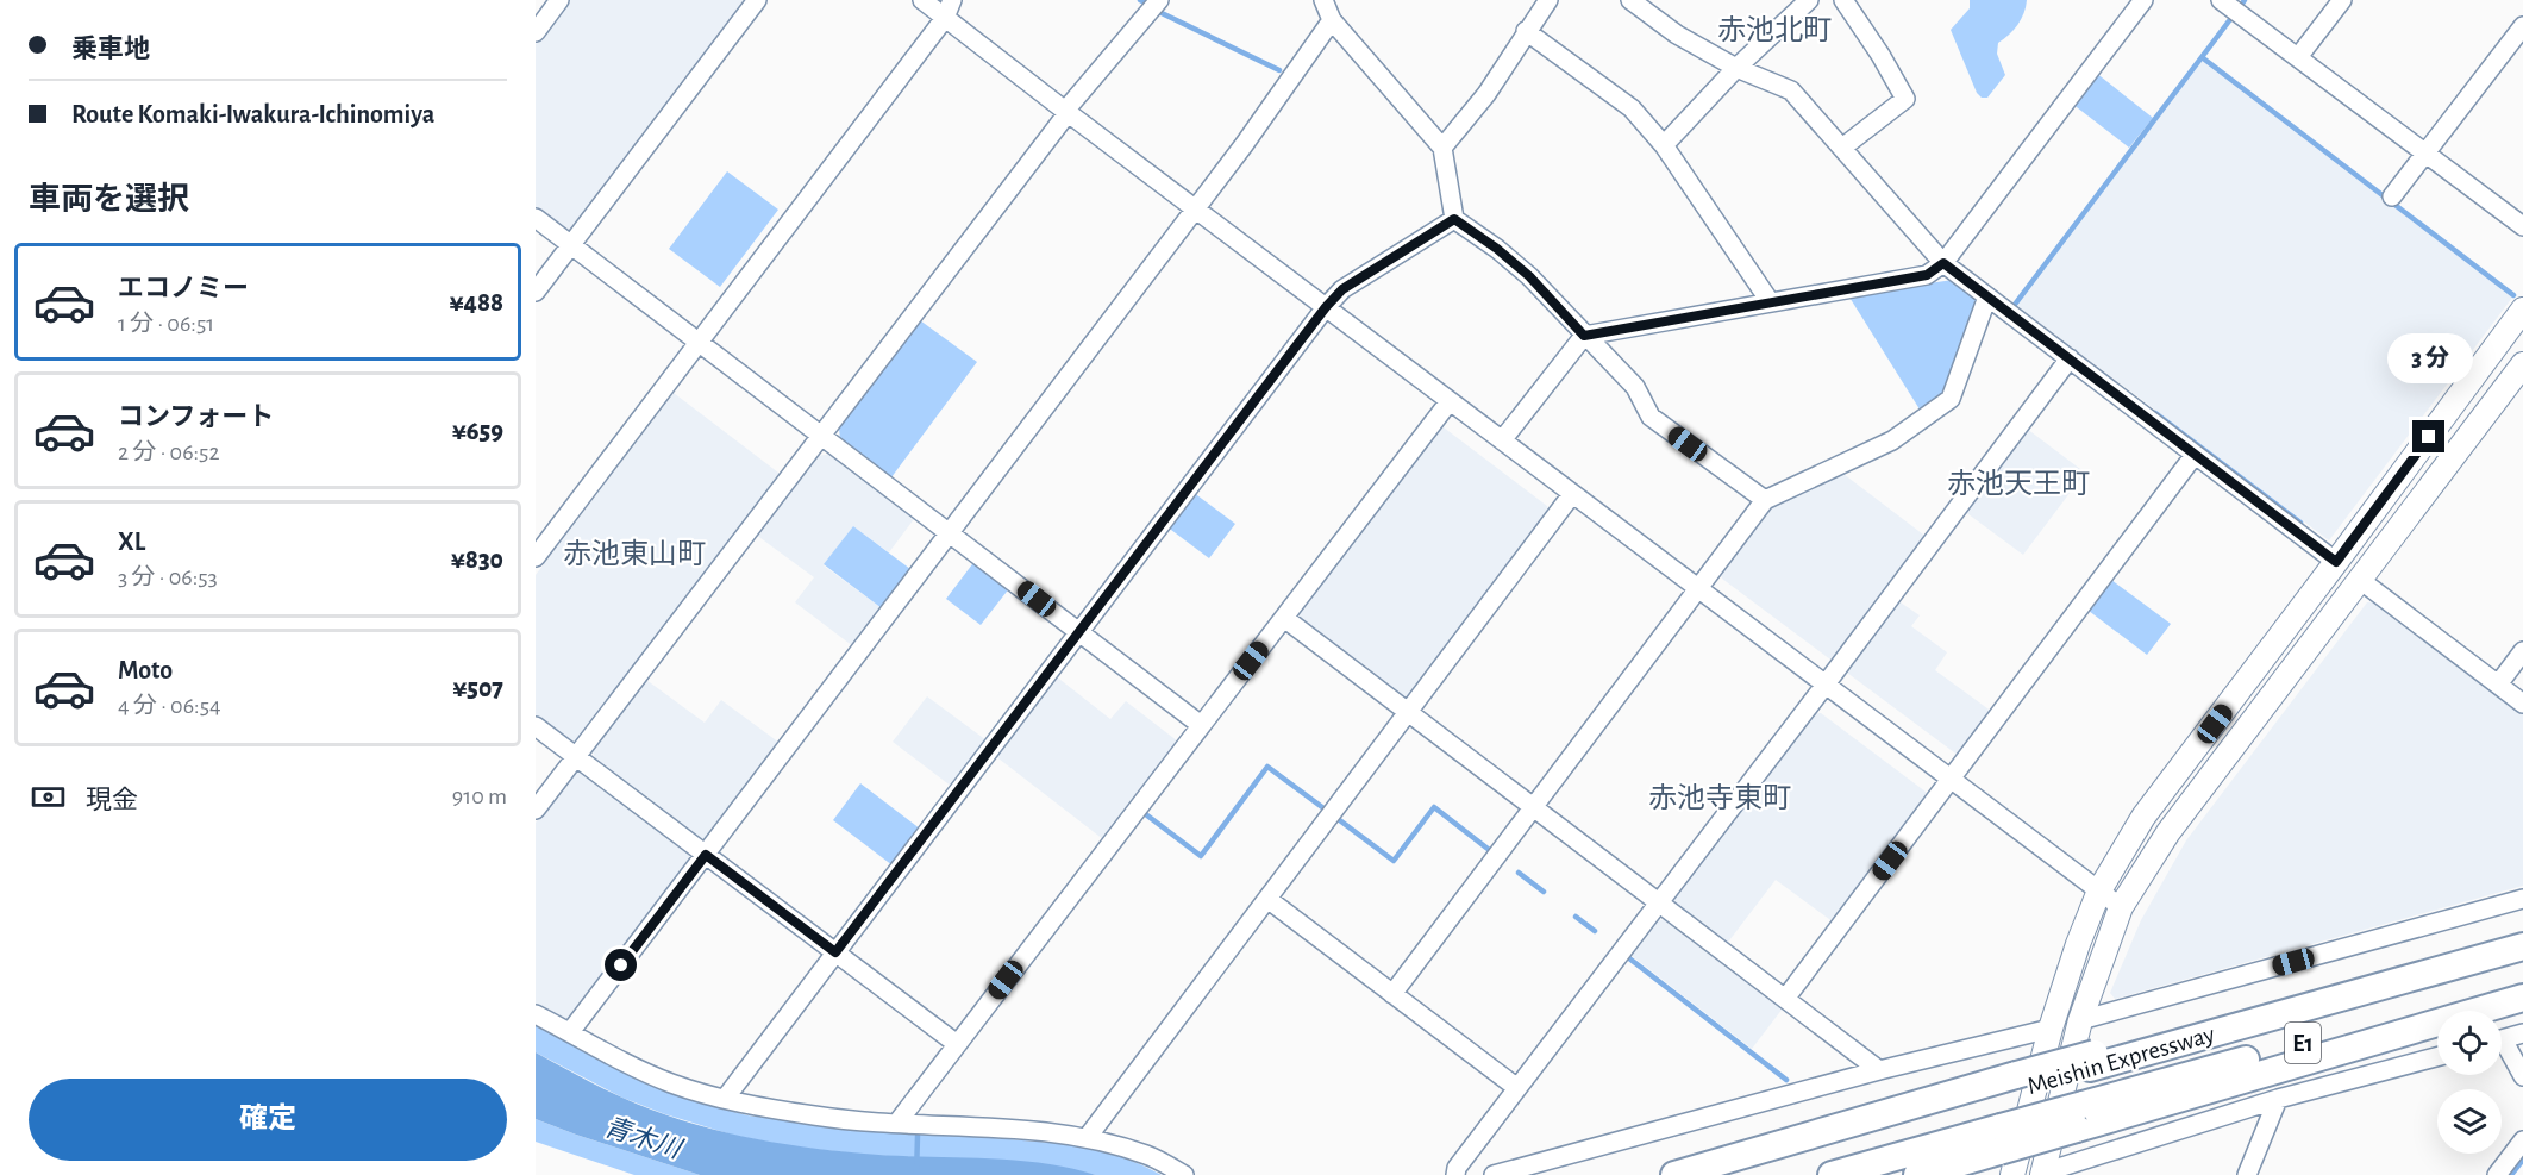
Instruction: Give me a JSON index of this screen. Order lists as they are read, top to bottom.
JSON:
{
  "streets": {
    "highway": ["E1", "Meishin Expressway"]
  },
  "districts": [
    "赤池北町",
    "赤池天王町",
    "赤池東山町",
    "赤池寺東町"
  ],
  "water": ["青木川"],
  "page": {
    "banner": ["乗車地", "Route Komaki-Iwakura-Ichinomiya"],
    "heading": "車両を選択",
    "list": [
      {
        "name": "エコノミー",
        "note": "1 分 · 06:51",
        "value": "¥488"
      },
      {
        "name": "コンフォート",
        "note": "2 分 · 06:52",
        "value": "¥659"
      },
      {
        "name": "XL",
        "note": "3 分 · 06:53",
        "value": "¥830"
      },
      {
        "name": "Moto",
        "note": "4 分 · 06:54",
        "value": "¥507"
      }
    ],
    "bubble": "3 分",
    "pay": ["現金", "910 m"],
    "buttons": "確定"
  }
}
